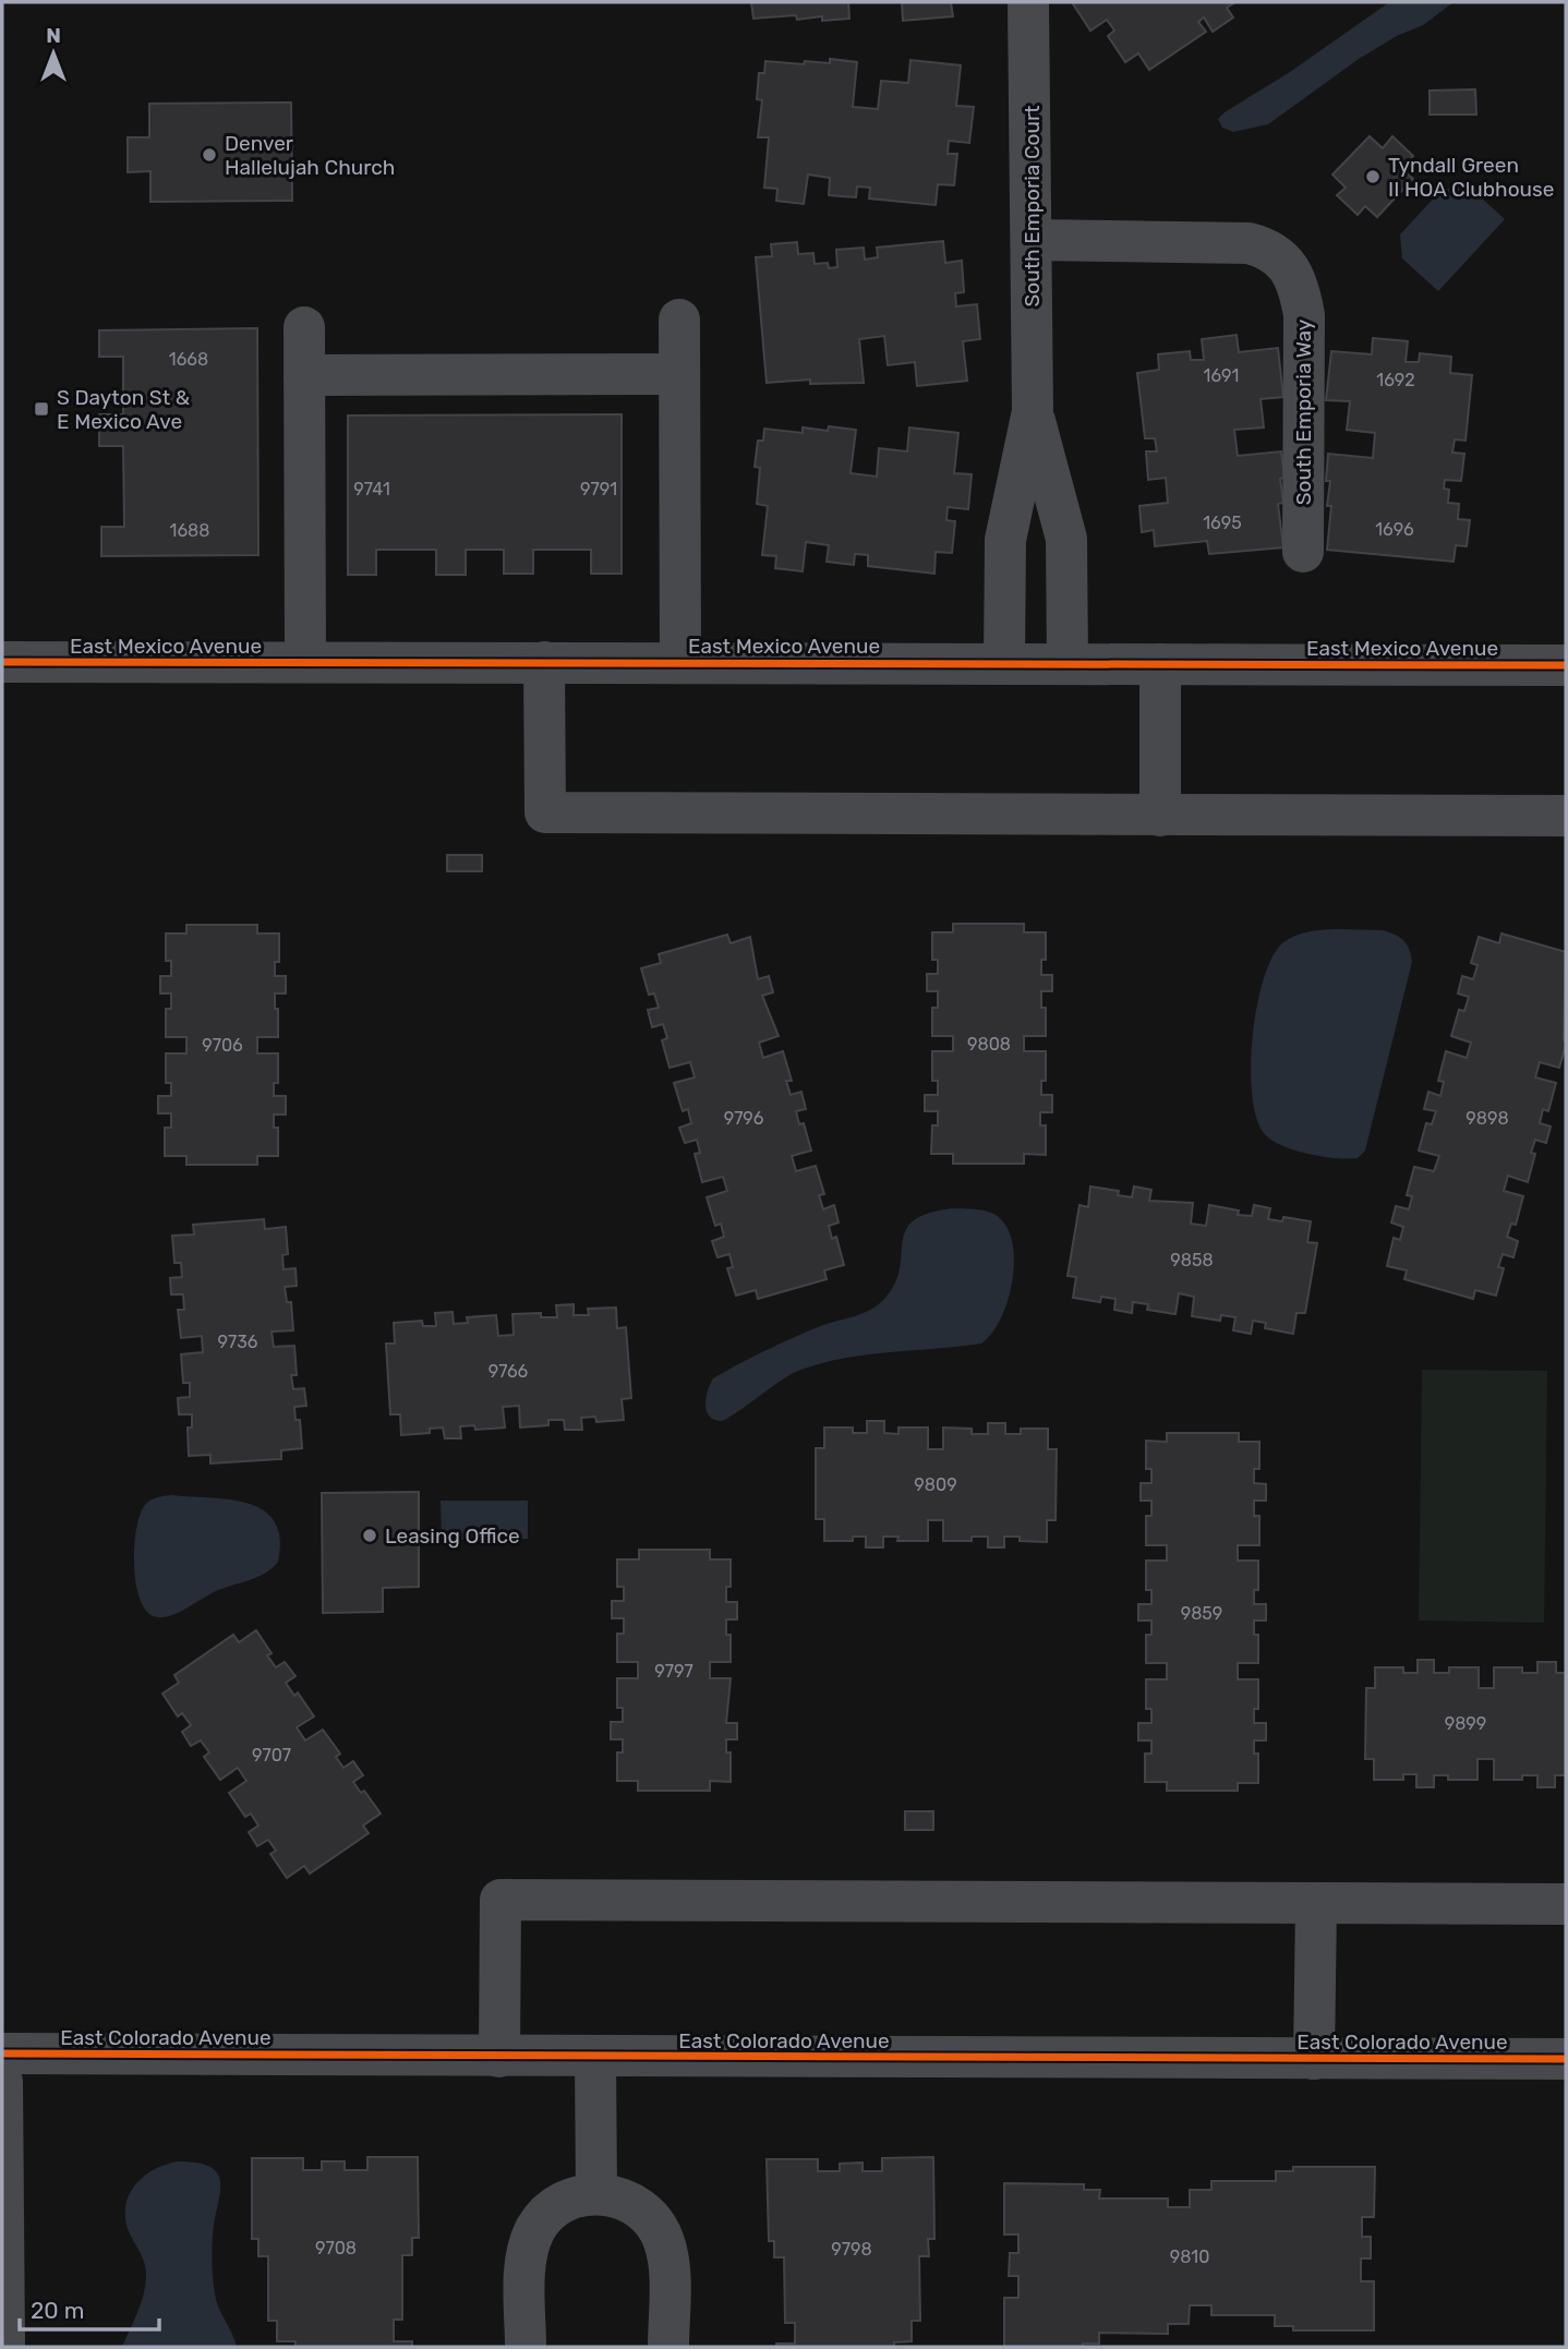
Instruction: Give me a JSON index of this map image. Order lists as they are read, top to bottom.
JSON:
{
  "streets": {
    "street": [
      "South Emporia Court",
      "South Emporia Way",
      "East Mexico Avenue",
      "East Colorado Avenue"
    ]
  },
  "crossings": [
    ["South Emporia Court", "South Emporia Way"],
    ["South Emporia Court", "East Mexico Avenue"]
  ],
  "places": {
    "other": ["Denver Hallelujah Church", "Tyndall Green II HOA Clubhouse", "Leasing Office"],
    "transit": ["S Dayton St & E Mexico Ave"]
  },
  "house_numbers": [
    "1668",
    "1691",
    "1692",
    "9741",
    "9791",
    "1695",
    "1696",
    "1688",
    "9808",
    "9706",
    "9796",
    "9898",
    "9858",
    "9736",
    "9766",
    "9809",
    "9859",
    "9797",
    "9899",
    "9707",
    "9708",
    "9798",
    "9810"
  ],
  "scale_bar": "20 m",
  "north": "top"
}
